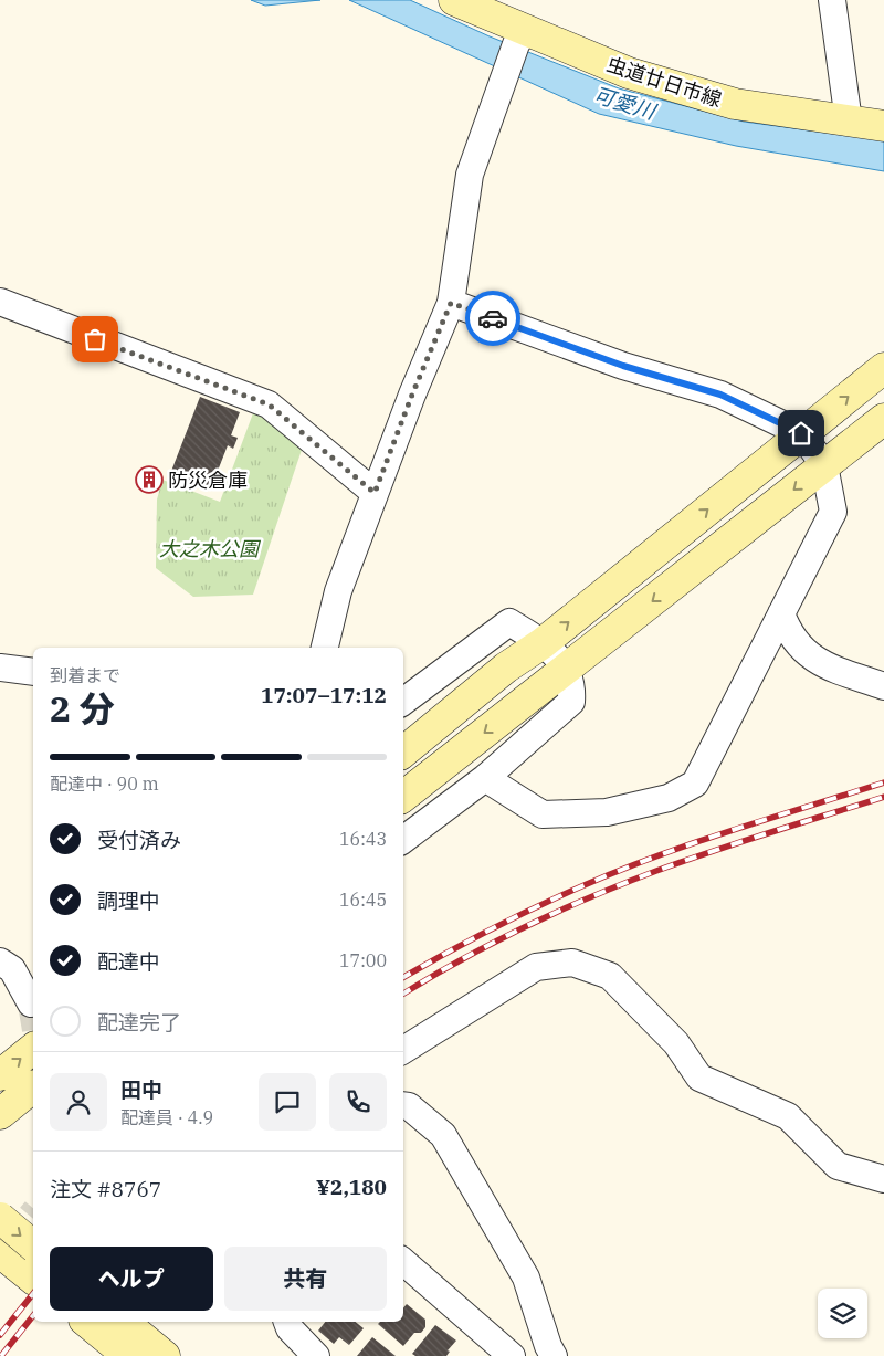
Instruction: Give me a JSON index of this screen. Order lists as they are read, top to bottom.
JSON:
{
  "streets": {
    "street": ["虫道廿日市線"]
  },
  "water": ["可愛川"],
  "parks": ["大之木公園"],
  "places": {
    "building": ["防災倉庫"]
  },
  "page": {
    "heading": ["2 分", "到着まで", "17:07–17:12"],
    "panel": [
      "田中",
      "配達員 · 4.9",
      "注文 #8767",
      "¥2,180"
    ],
    "bar": "配達中 · 90 m",
    "list": [
      ["受付済み", "16:43"],
      ["調理中", "16:45"],
      ["配達中", "17:00"],
      "配達完了"
    ],
    "buttons": ["ヘルプ", "共有"]
  }
}
